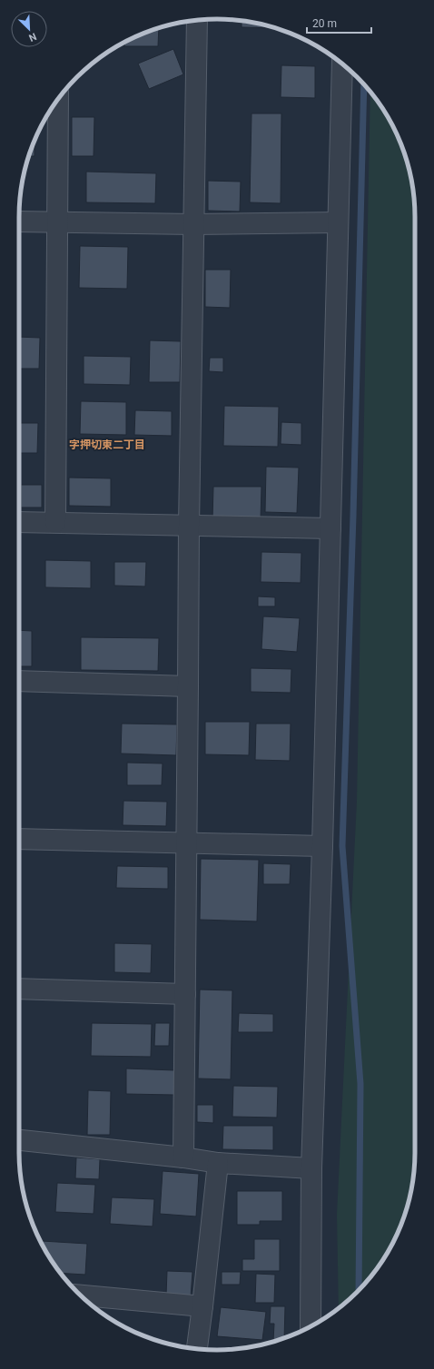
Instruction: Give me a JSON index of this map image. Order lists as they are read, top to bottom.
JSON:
{
  "districts": ["字押切東二丁目"],
  "scale_bar": "20 m",
  "north": "bottom right"
}
